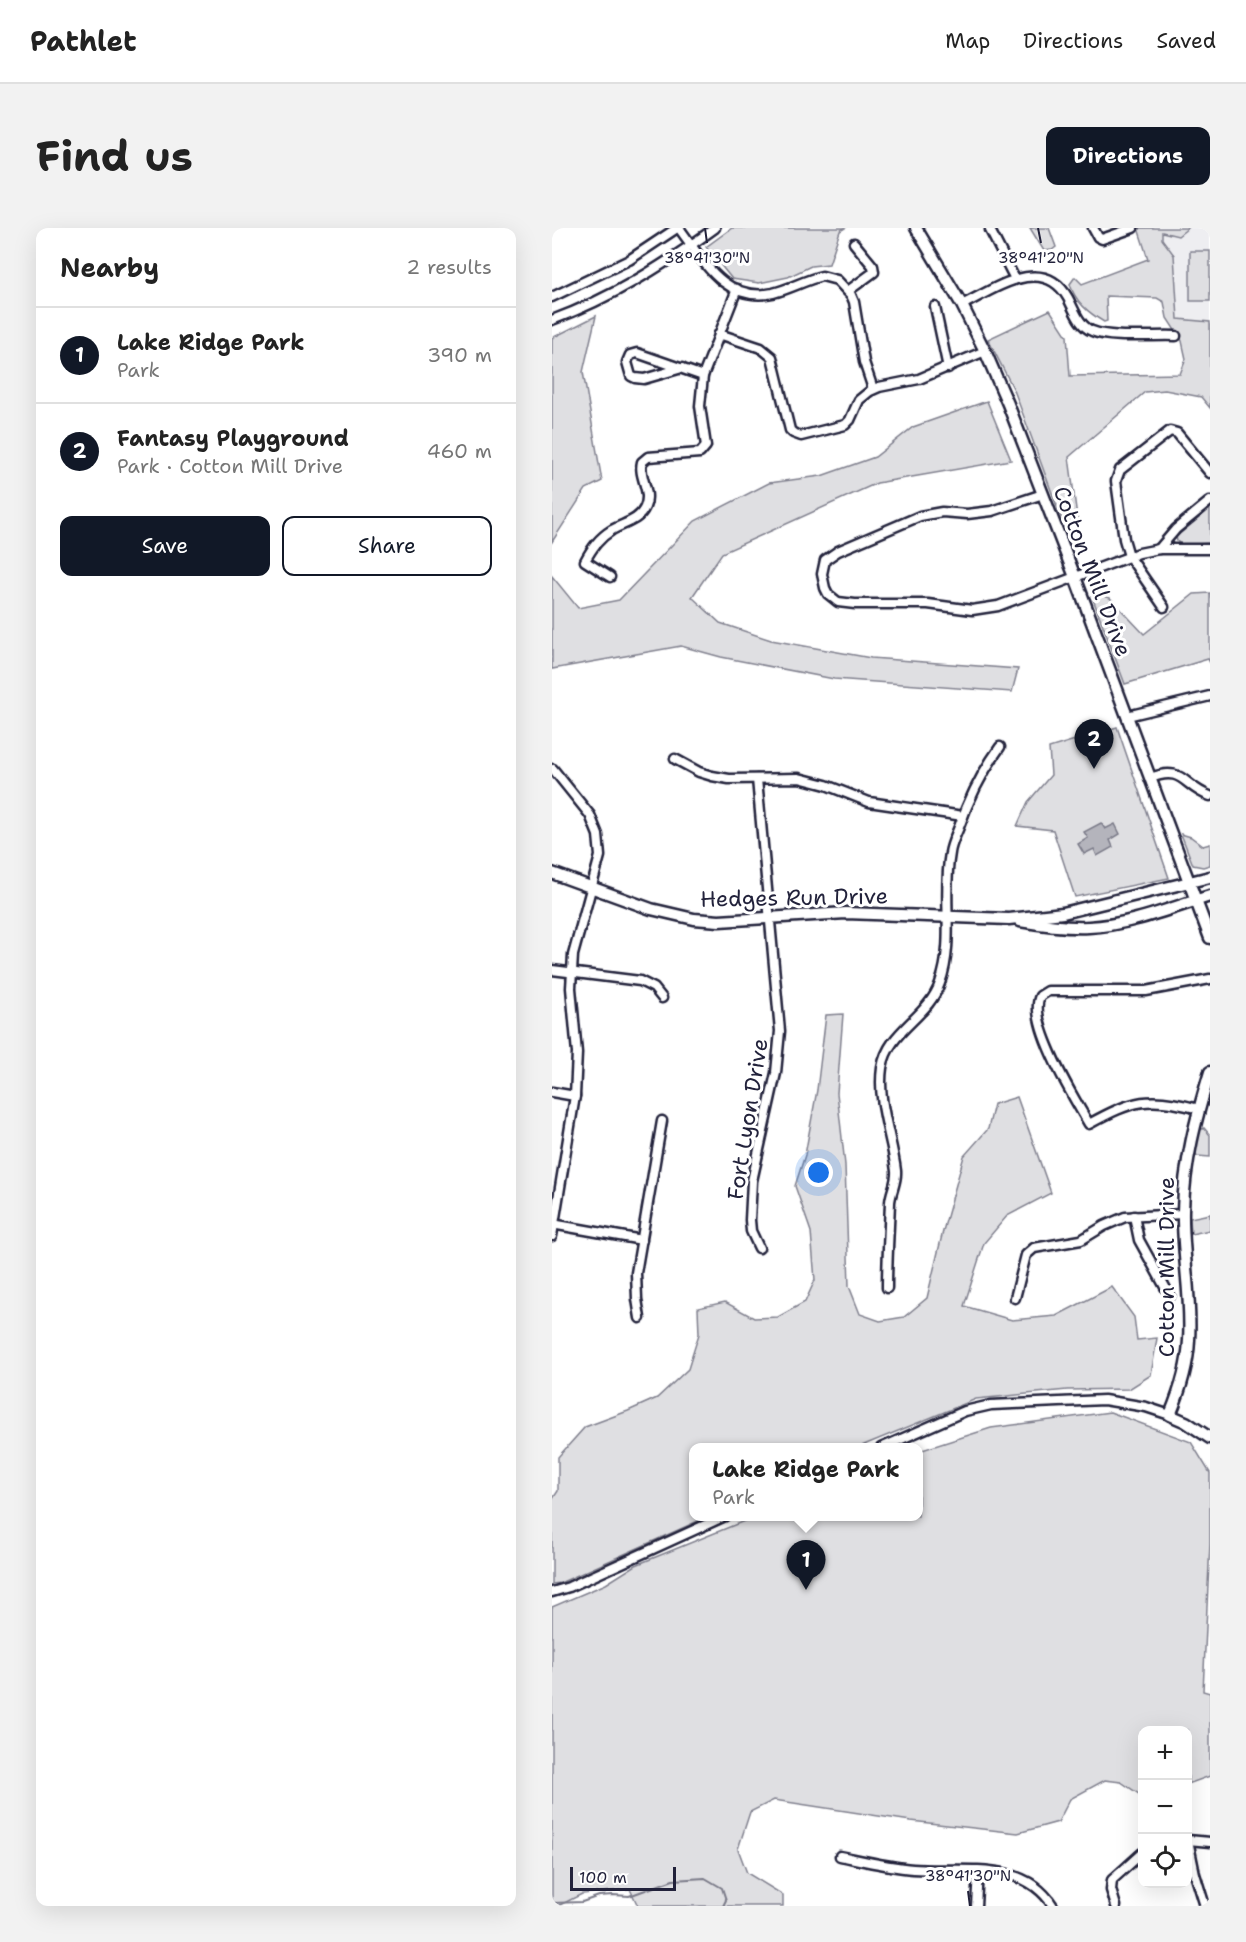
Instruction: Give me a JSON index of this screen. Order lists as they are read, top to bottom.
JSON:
{
  "streets": {
    "street": ["Cotton Mill Drive", "Hedges Run Drive", "Fort Lyon Drive"]
  },
  "crossings": [
    ["Cotton Mill Drive", "Hedges Run Drive"],
    ["Hedges Run Drive", "Fort Lyon Drive"]
  ],
  "scale_bar": "100 m",
  "page": {
    "header": "Pathlet",
    "nav": ["Map", "Directions", "Saved"],
    "buttons": [
      "Directions",
      ["Save", "Share"]
    ],
    "title": "Find us",
    "heading": ["Nearby", "2 results"],
    "list": [
      {
        "mark": "1",
        "name": "Lake Ridge Park",
        "note": "Park",
        "value": "390 m"
      },
      {
        "mark": "2",
        "name": "Fantasy Playground",
        "note": "Park · Cotton Mill Drive",
        "value": "460 m"
      }
    ],
    "pins": ["2", "1"],
    "popup": ["Lake Ridge Park", "Park"],
    "map_buttons": ["+", "−"],
    "scale": "100 m"
  },
  "coordinates": ["38°41'30\"N", "38°41'20\"N"]
}
